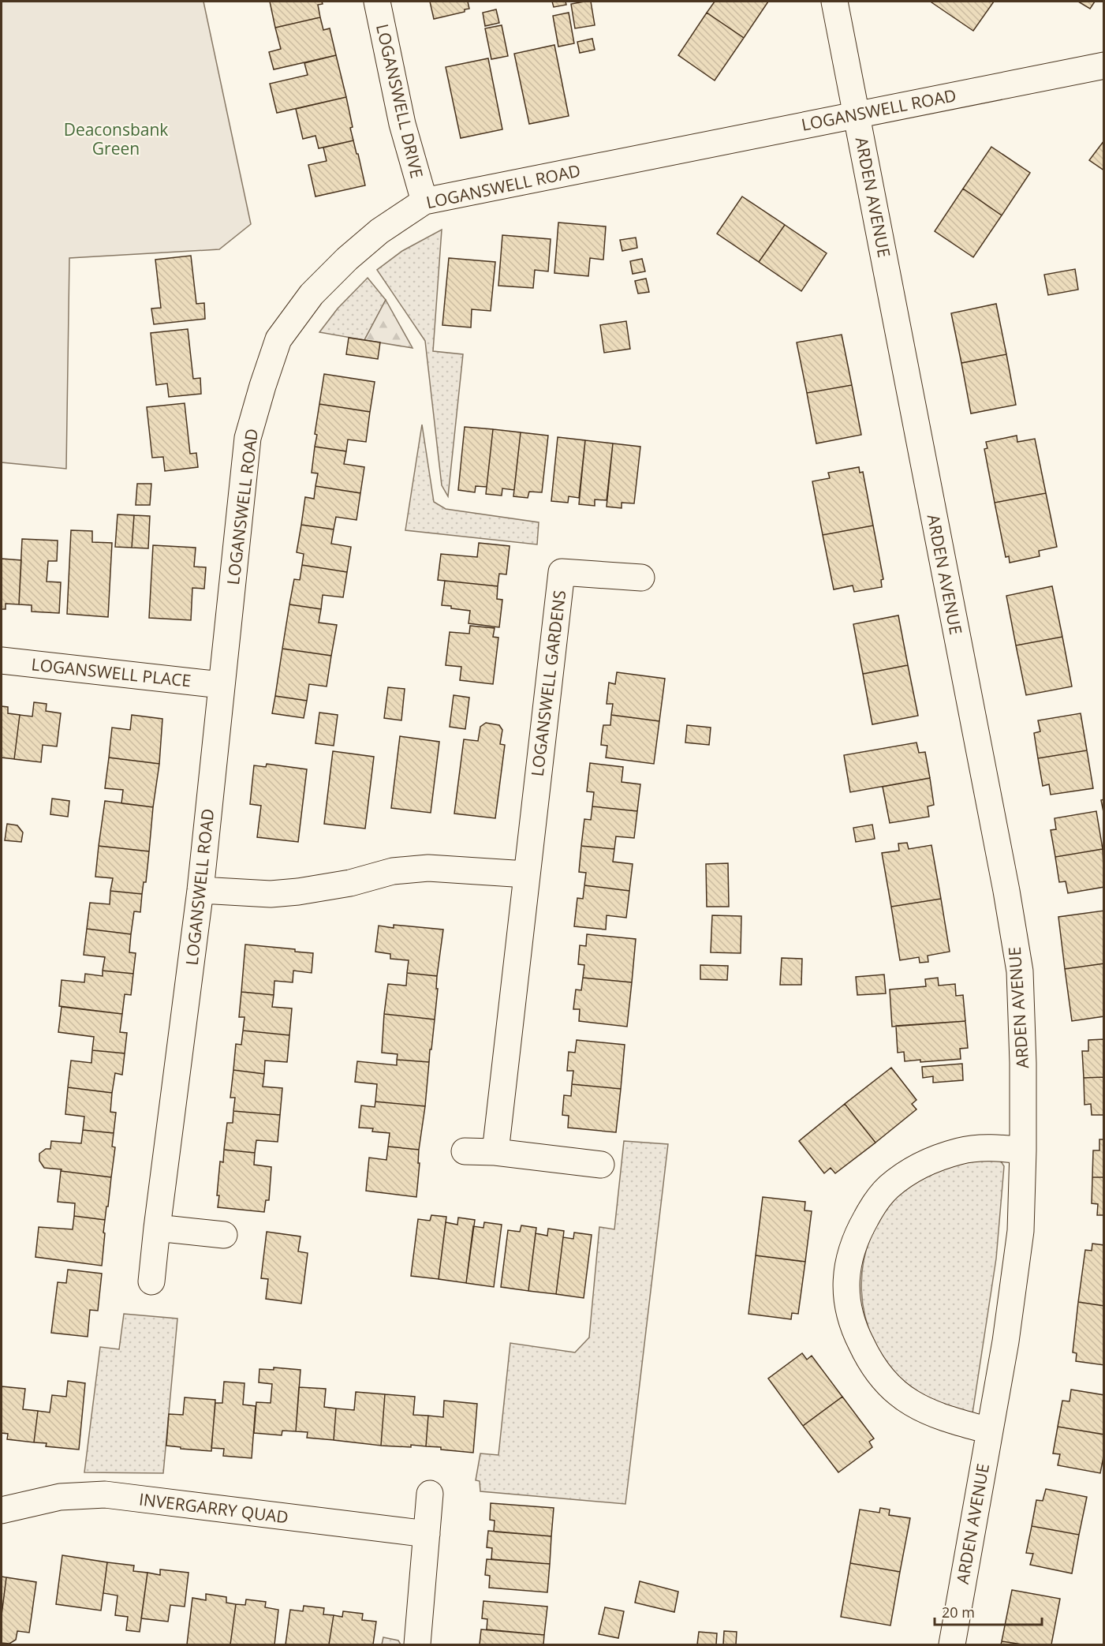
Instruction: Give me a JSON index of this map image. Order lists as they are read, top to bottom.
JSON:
{
  "streets": {
    "street": [
      "LOGANSWELL DRIVE",
      "LOGANSWELL ROAD",
      "ARDEN AVENUE",
      "LOGANSWELL PLACE",
      "LOGANSWELL GARDENS",
      "INVERGARRY QUAD"
    ]
  },
  "crossings": [
    ["LOGANSWELL DRIVE", "LOGANSWELL ROAD"],
    ["LOGANSWELL ROAD", "ARDEN AVENUE"],
    ["LOGANSWELL ROAD", "LOGANSWELL PLACE"]
  ],
  "parks": ["Deaconsbank Green"],
  "scale_bar": "20 m"
}
